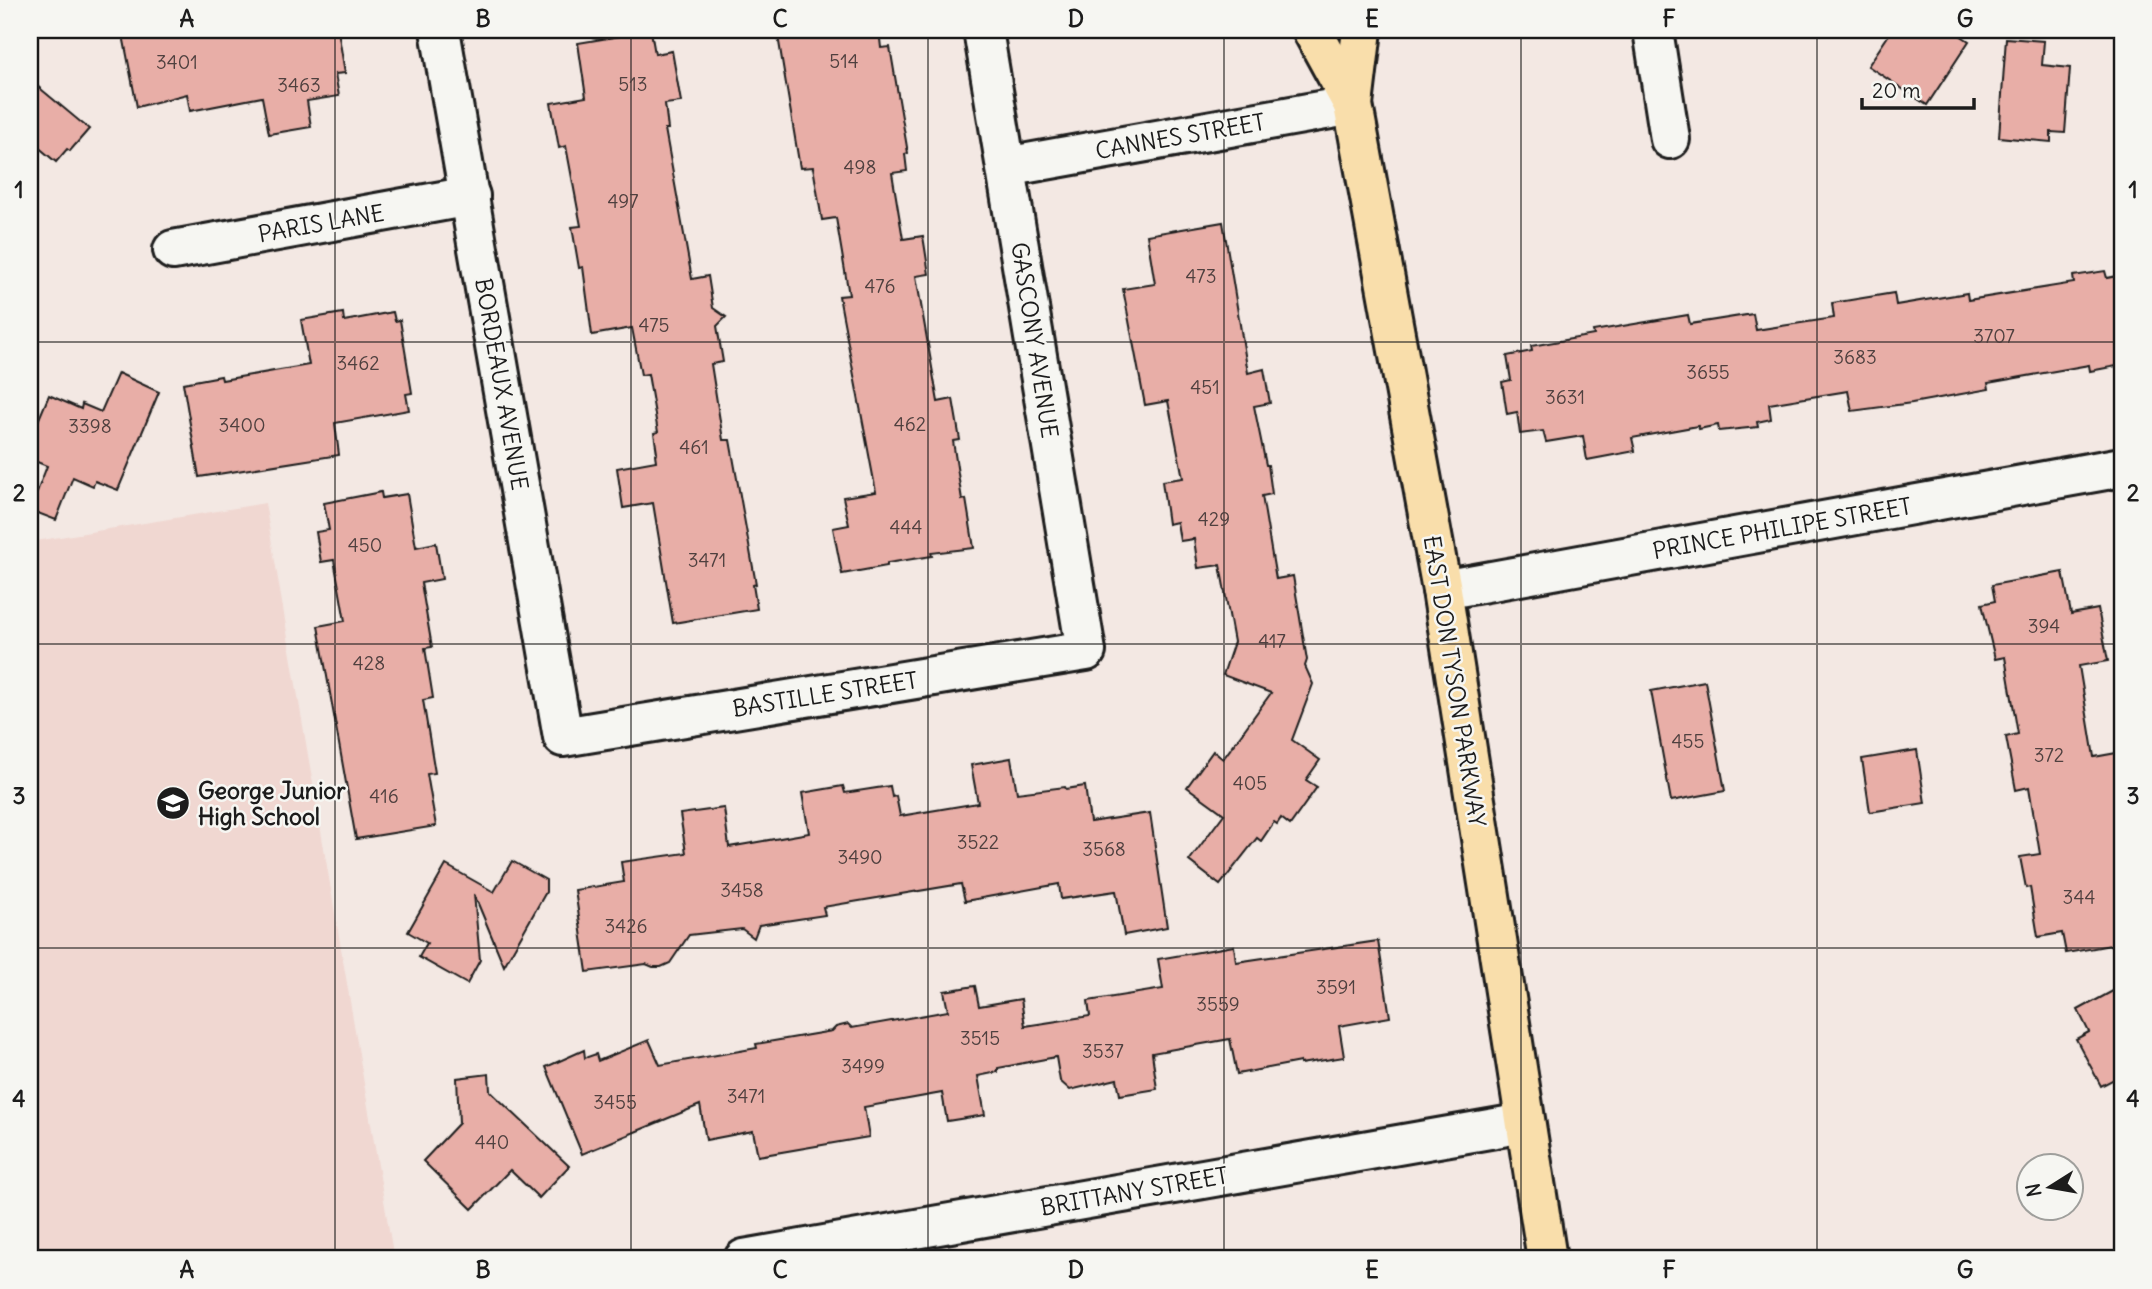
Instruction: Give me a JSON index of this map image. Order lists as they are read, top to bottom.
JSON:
{
  "streets": {
    "main road": ["EAST DON TYSON PARKWAY"],
    "street": [
      "CANNES STREET",
      "PARIS LANE",
      "GASCONY AVENUE",
      "BORDEAUX AVENUE",
      "PRINCE PHILIPE STREET",
      "BASTILLE STREET",
      "BRITTANY STREET"
    ]
  },
  "crossings": [
    ["CANNES STREET", "GASCONY AVENUE"],
    ["CANNES STREET", "EAST DON TYSON PARKWAY"],
    ["PARIS LANE", "BORDEAUX AVENUE"],
    ["GASCONY AVENUE", "BASTILLE STREET"],
    ["BORDEAUX AVENUE", "BASTILLE STREET"],
    ["PRINCE PHILIPE STREET", "EAST DON TYSON PARKWAY"],
    ["EAST DON TYSON PARKWAY", "BRITTANY STREET"]
  ],
  "places": {
    "school or university": ["George Junior High School"]
  },
  "house_numbers": [
    "514",
    "3401",
    "513",
    "3463",
    "498",
    "497",
    "473",
    "476",
    "475",
    "3707",
    "3683",
    "3462",
    "3655",
    "451",
    "3631",
    "462",
    "3400",
    "3398",
    "461",
    "429",
    "444",
    "450",
    "3471",
    "394",
    "417",
    "428",
    "455",
    "372",
    "405",
    "416",
    "3522",
    "3568",
    "3490",
    "3458",
    "344",
    "3426",
    "3591",
    "3559",
    "3515",
    "3537",
    "3499",
    "3471",
    "3455",
    "440"
  ],
  "scale_bar": "20 m",
  "north": "left",
  "grid": {
    "columns": [
      "A",
      "B",
      "C",
      "D",
      "E",
      "F",
      "G"
    ],
    "rows": [
      "1",
      "2",
      "3",
      "4"
    ]
  }
}
